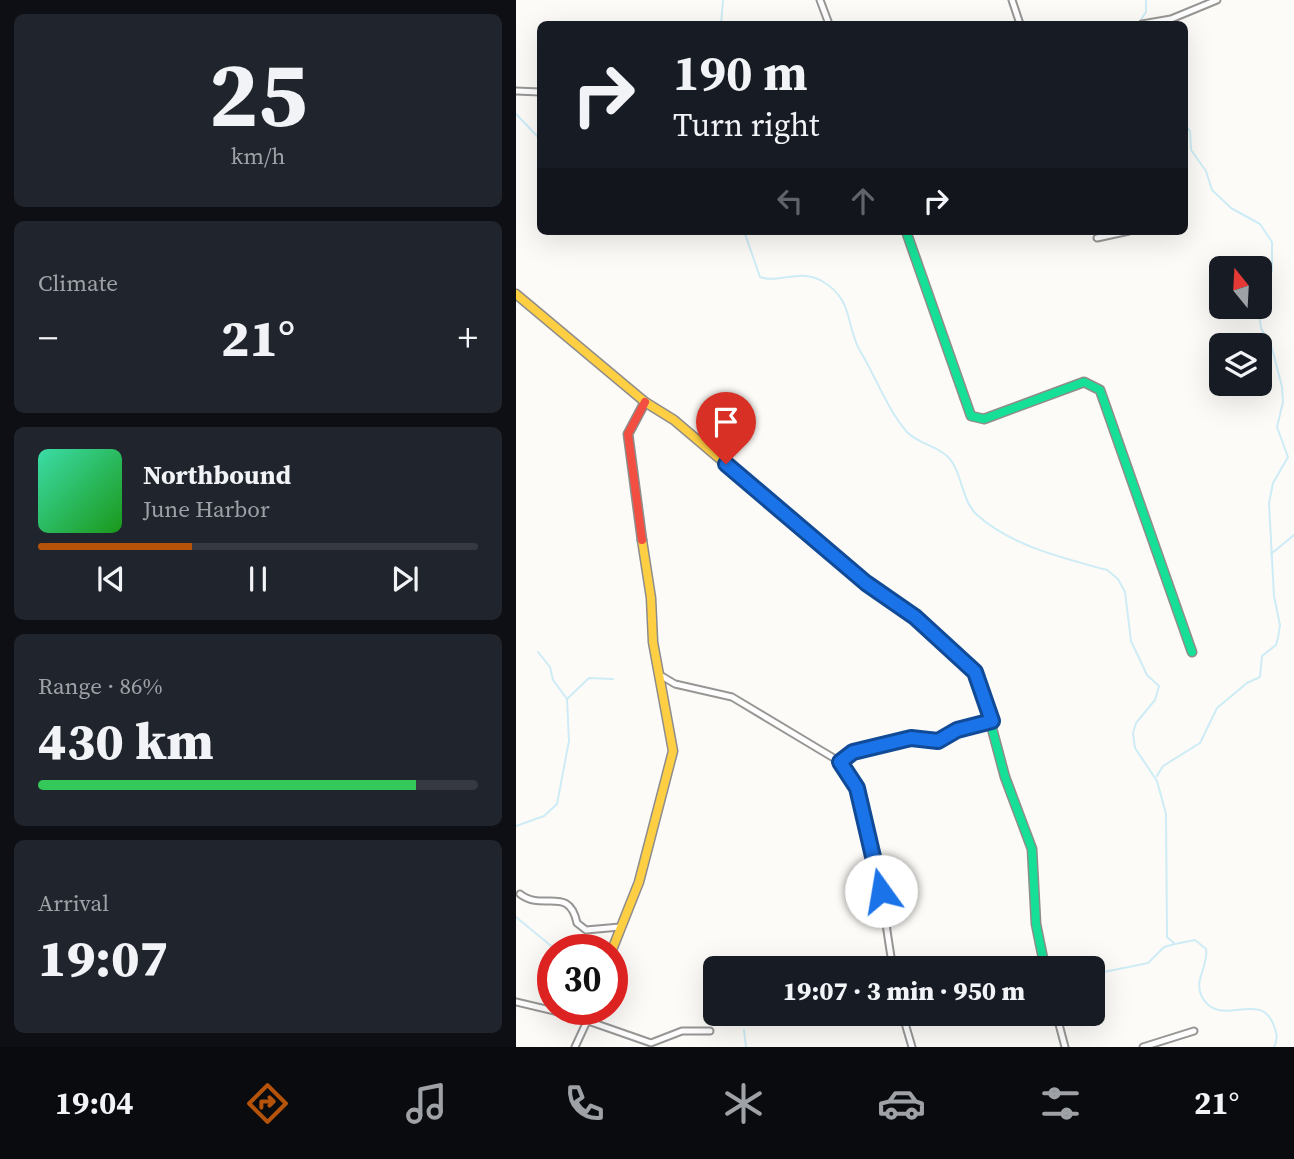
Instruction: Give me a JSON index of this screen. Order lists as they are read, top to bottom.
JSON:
{
  "north": "top",
  "page": {
    "tile": [
      ["25", "km/h"],
      "Climate",
      ["Range · 86%", "430 km"],
      ["Arrival", "19:07"]
    ],
    "turn": ["190 m", "Turn right"],
    "heat": ["−", "21°", "+"],
    "song": ["Northbound", "June Harbor"],
    "limit": "30",
    "trip": "19:07 · 3 min · 950 m",
    "tabs": ["19:04", "21°"]
  }
}
